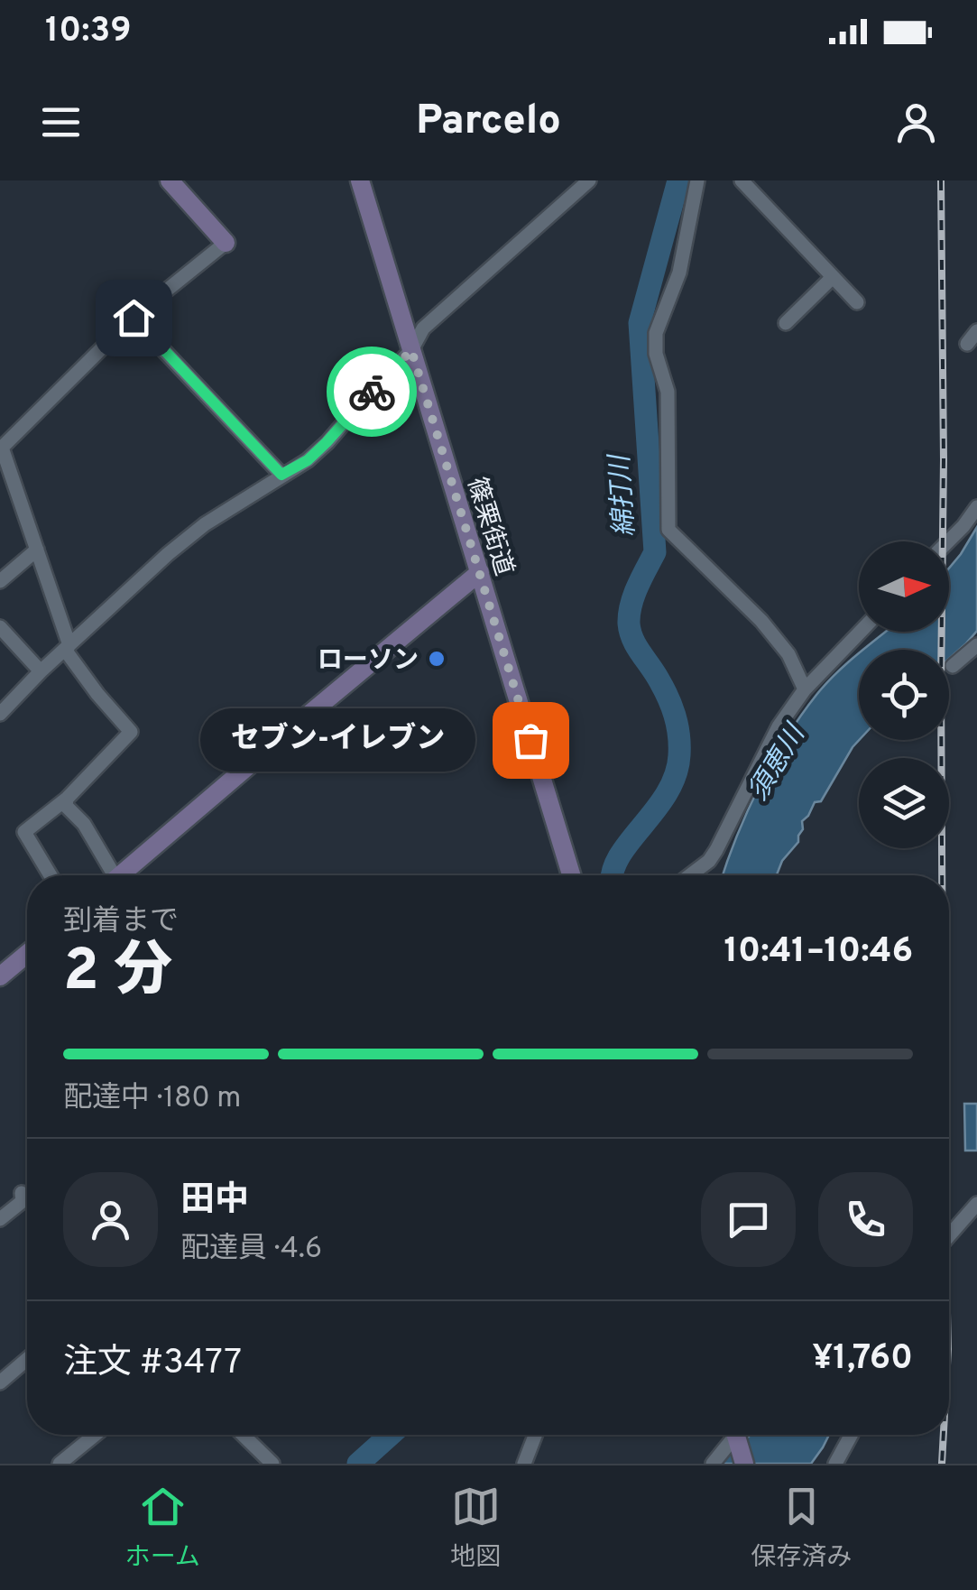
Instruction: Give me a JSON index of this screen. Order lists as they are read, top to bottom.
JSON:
{
  "streets": {
    "main road": ["篠栗街道"]
  },
  "water": ["綿打川", "須恵川"],
  "places": ["ローソン", "セブン-イレブン"],
  "north": "right",
  "page": {
    "status": "10:39",
    "header": "Parcelo",
    "bubble": "セブン-イレブン",
    "heading": ["2 分", "到着まで", "10:41–10:46"],
    "panel": [
      "田中",
      "配達員 · 4.6",
      "注文 #3477",
      "¥1,760"
    ],
    "bar": "配達中 · 180 m",
    "tabs": ["ホーム", "地図", "保存済み"]
  }
}
